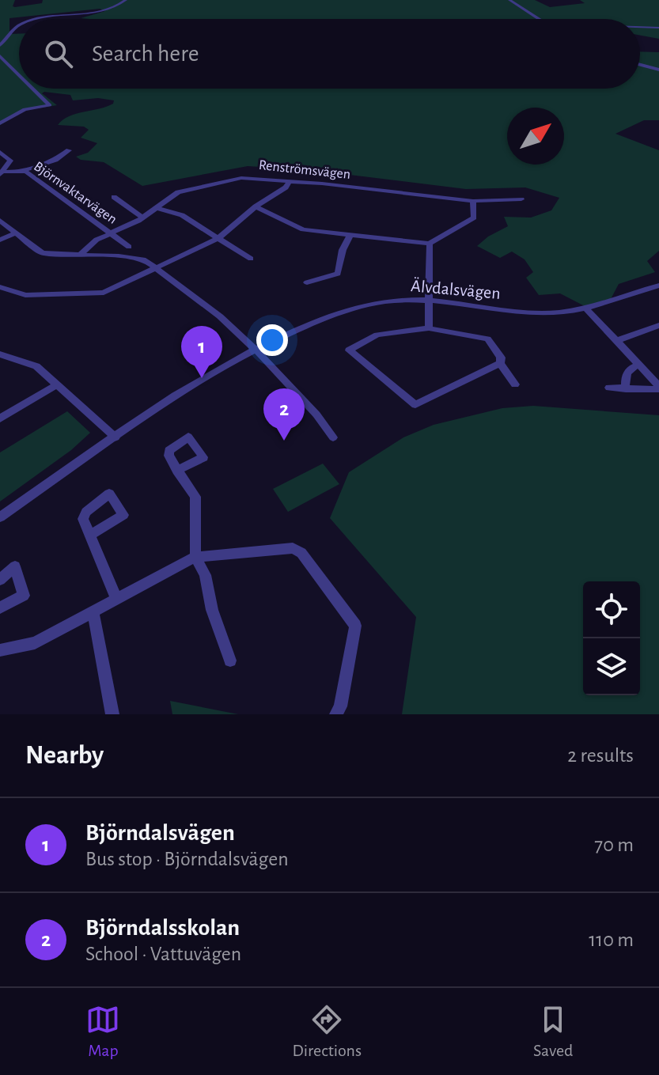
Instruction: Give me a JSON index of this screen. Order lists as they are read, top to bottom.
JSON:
{
  "streets": {
    "street": ["Renströmsvägen", "Björnvaktarvägen", "Älvdalsvägen"]
  },
  "crossings": [
    ["Renströmsvägen", "Björnvaktarvägen"]
  ],
  "north": "top right",
  "page": {
    "search": "Search here",
    "pins": ["1", "2"],
    "heading": ["Nearby", "2 results"],
    "list": [
      {
        "mark": "1",
        "name": "Björndalsvägen",
        "note": "Bus stop · Björndalsvägen",
        "value": "70 m"
      },
      {
        "mark": "2",
        "name": "Björndalsskolan",
        "note": "School · Vattuvägen",
        "value": "110 m"
      }
    ],
    "nav": ["Map", "Directions", "Saved"]
  }
}
